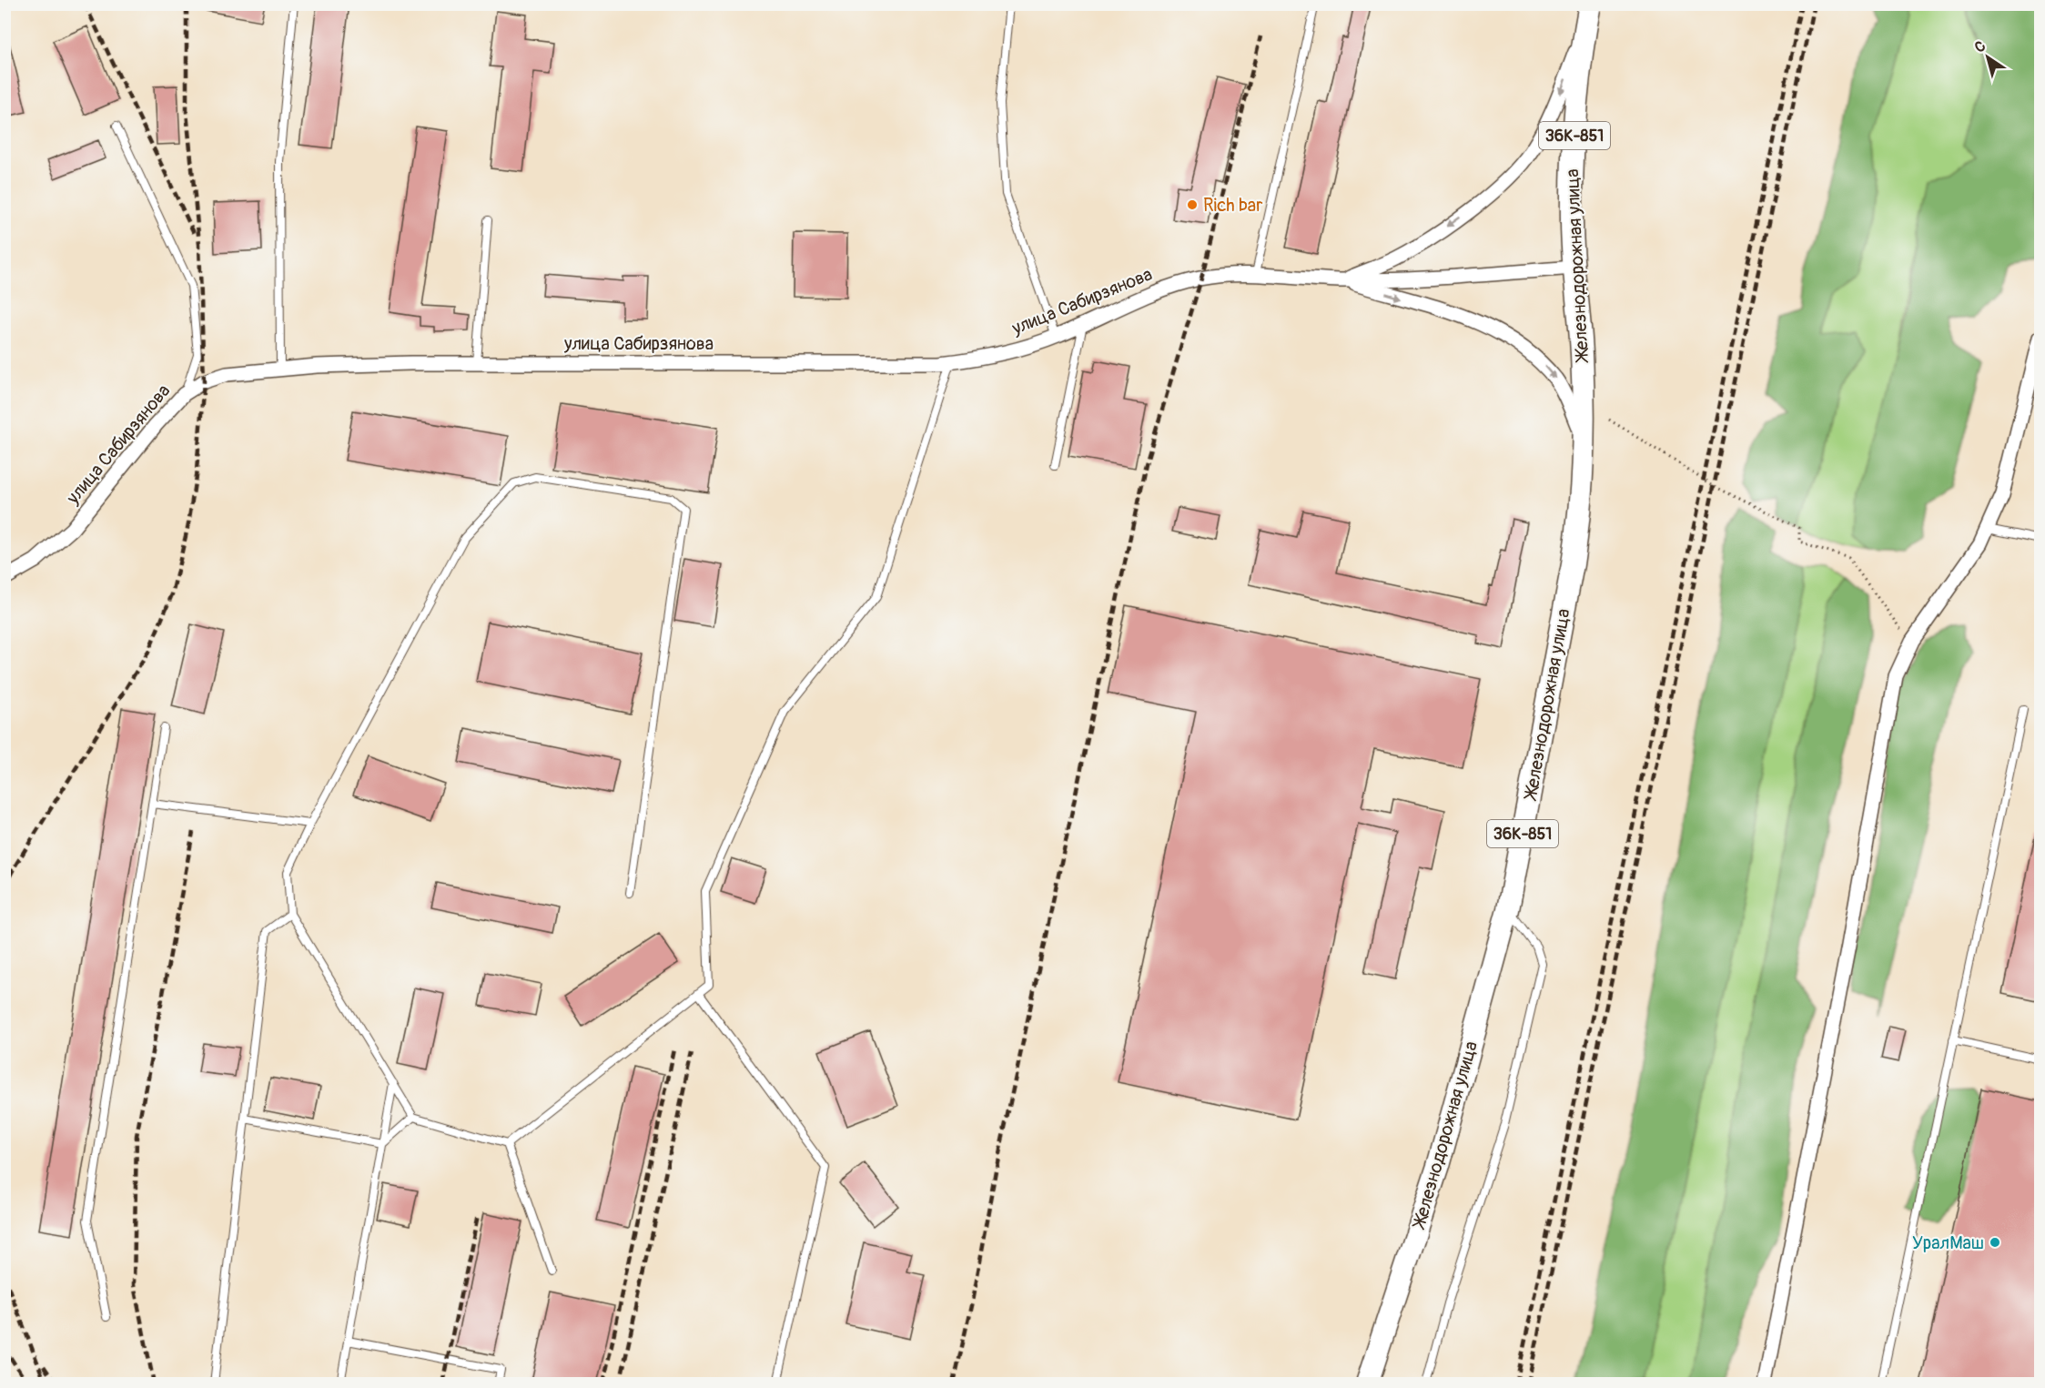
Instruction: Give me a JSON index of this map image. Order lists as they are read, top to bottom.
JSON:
{
  "streets": {
    "main road": ["36К-851", "Железнодорожная улица"],
    "street": ["улица Сабирзянова"]
  },
  "places": ["Rich bar", "УралМаш"],
  "north": "top left"
}
